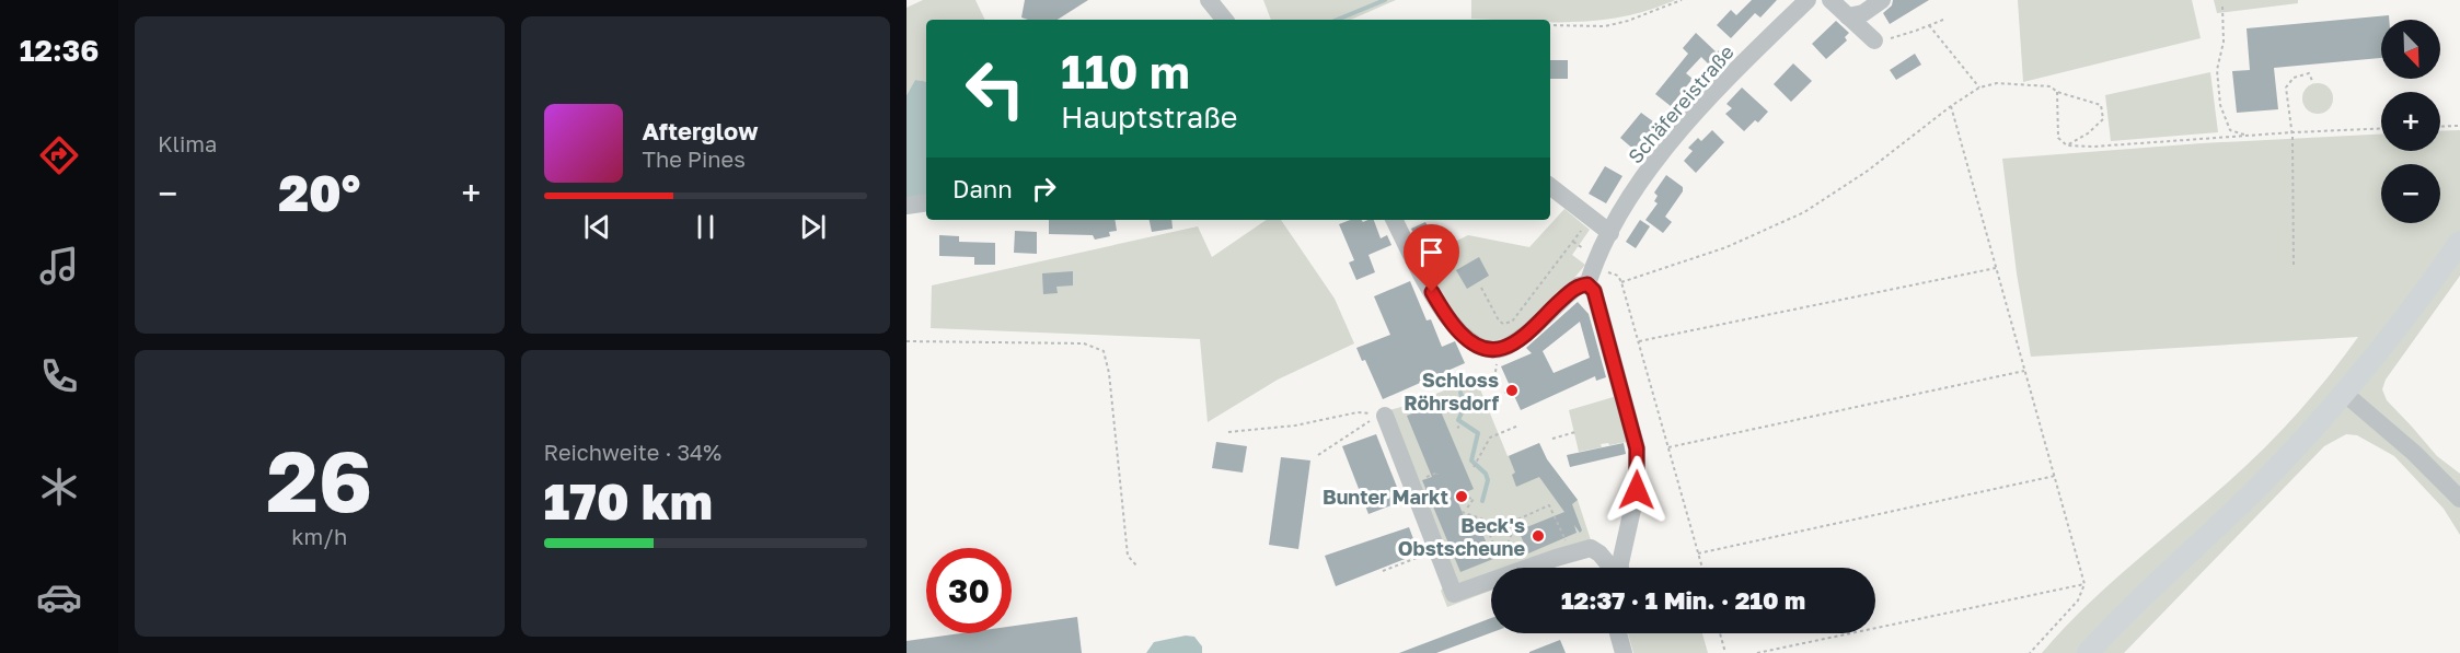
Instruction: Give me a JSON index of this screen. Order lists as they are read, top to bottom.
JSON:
{
  "streets": {
    "street": ["Schäfereistraße"]
  },
  "places": ["Schloss Röhrsdorf", "Bunter Markt", "Beck's Obstscheune"],
  "north": "bottom right",
  "page": {
    "tabs": "12:36",
    "tile": [
      "Klima",
      ["26", "km/h"],
      ["Reichweite · 34%", "170 km"]
    ],
    "map_buttons": ["+", "−"],
    "turn": ["110 m", "Hauptstraße"],
    "song": ["Afterglow", "The Pines"],
    "then": "Dann",
    "heat": ["−", "20°", "+"],
    "limit": "30",
    "trip": "12:37 · 1 Min. · 210 m"
  }
}
